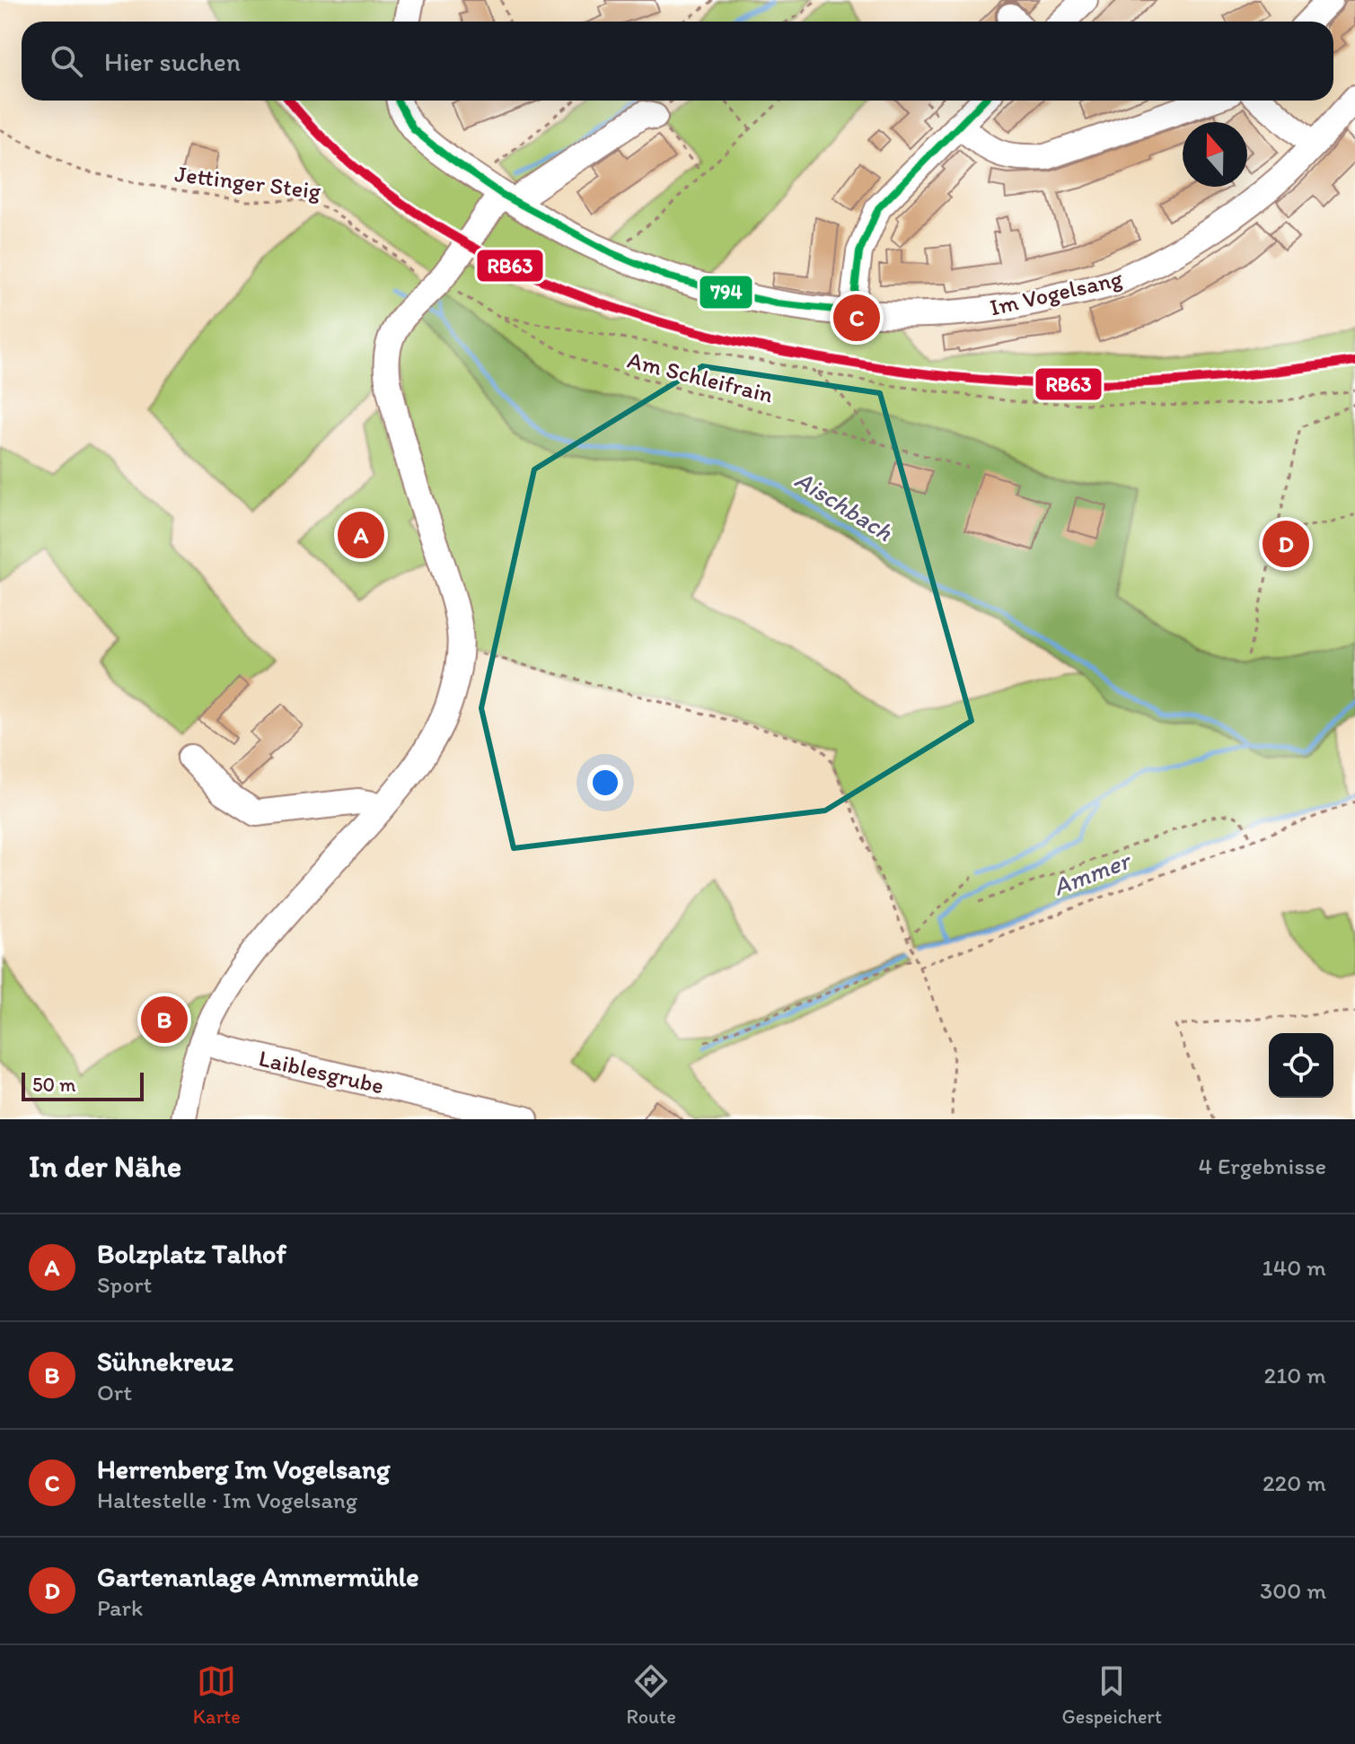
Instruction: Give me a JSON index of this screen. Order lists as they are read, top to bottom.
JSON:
{
  "streets": {
    "street": ["Im Vogelsang", "Laiblesgrube"],
    "path": ["Jettinger Steig", "Am Schleifrain"]
  },
  "crossings": [
    ["Jettinger Steig", "Am Schleifrain"]
  ],
  "water": ["Aischbach", "Ammer"],
  "lines": ["transit line RB63", "transit line 794"],
  "scale_bar": "50 m",
  "north": "top",
  "page": {
    "search": "Hier suchen",
    "pins": [
      "C",
      "A",
      "D",
      "B"
    ],
    "scale": "50 m",
    "heading": ["In der Nähe", "4 Ergebnisse"],
    "list": [
      {
        "mark": "A",
        "name": "Bolzplatz Talhof",
        "note": "Sport",
        "value": "140 m"
      },
      {
        "mark": "B",
        "name": "Sühnekreuz",
        "note": "Ort",
        "value": "210 m"
      },
      {
        "mark": "C",
        "name": "Herrenberg Im Vogelsang",
        "note": "Haltestelle · Im Vogelsang",
        "value": "220 m"
      },
      {
        "mark": "D",
        "name": "Gartenanlage Ammermühle",
        "note": "Park",
        "value": "300 m"
      }
    ],
    "nav": ["Karte", "Route", "Gespeichert"]
  }
}
